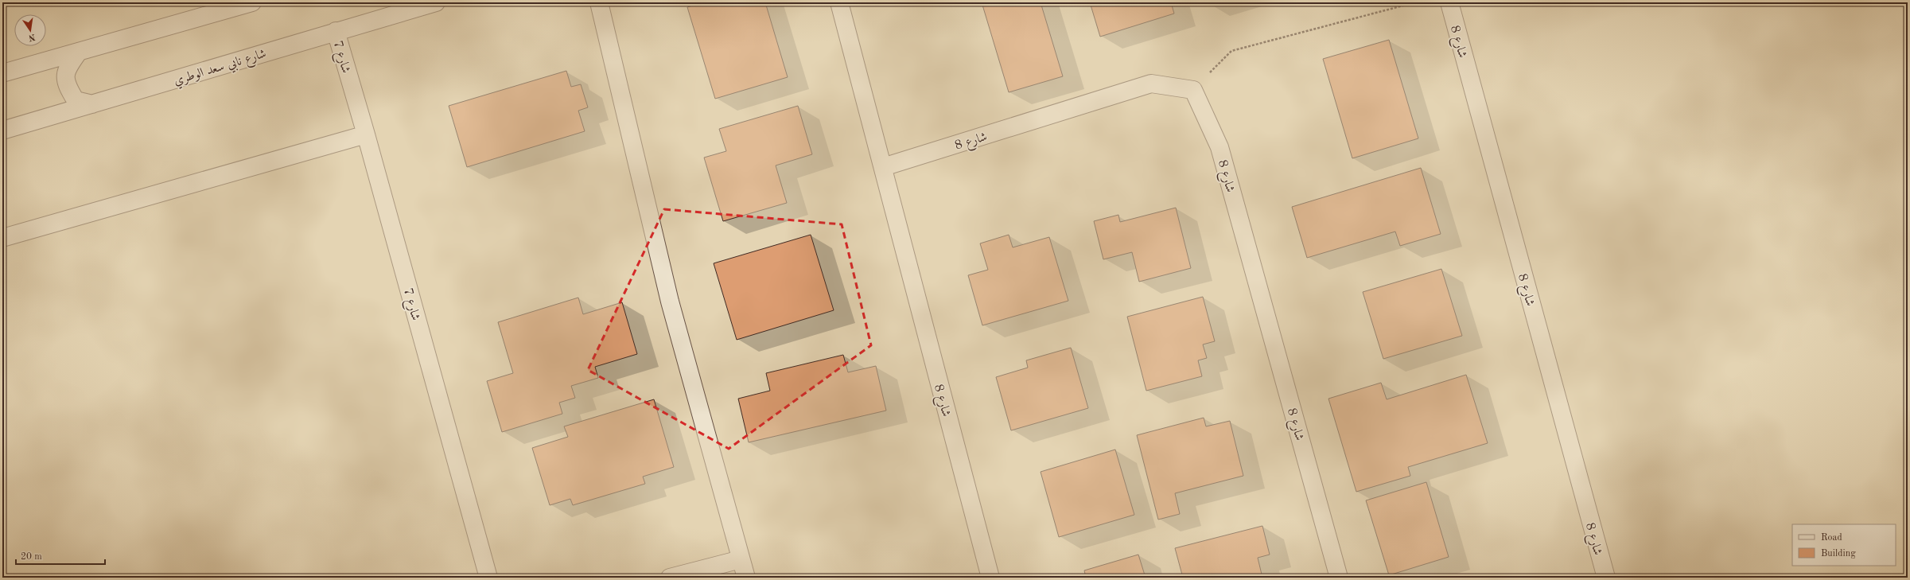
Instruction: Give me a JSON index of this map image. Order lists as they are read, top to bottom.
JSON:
{
  "streets": {
    "street": ["شارع 8", "شارع 7", "شارع نابي سعد الوطري"]
  },
  "crossings": [
    ["شارع 7", "شارع نابي سعد الوطري"]
  ],
  "legend": ["Road", "Building"],
  "scale_bar": "20 m",
  "north": "bottom"
}
